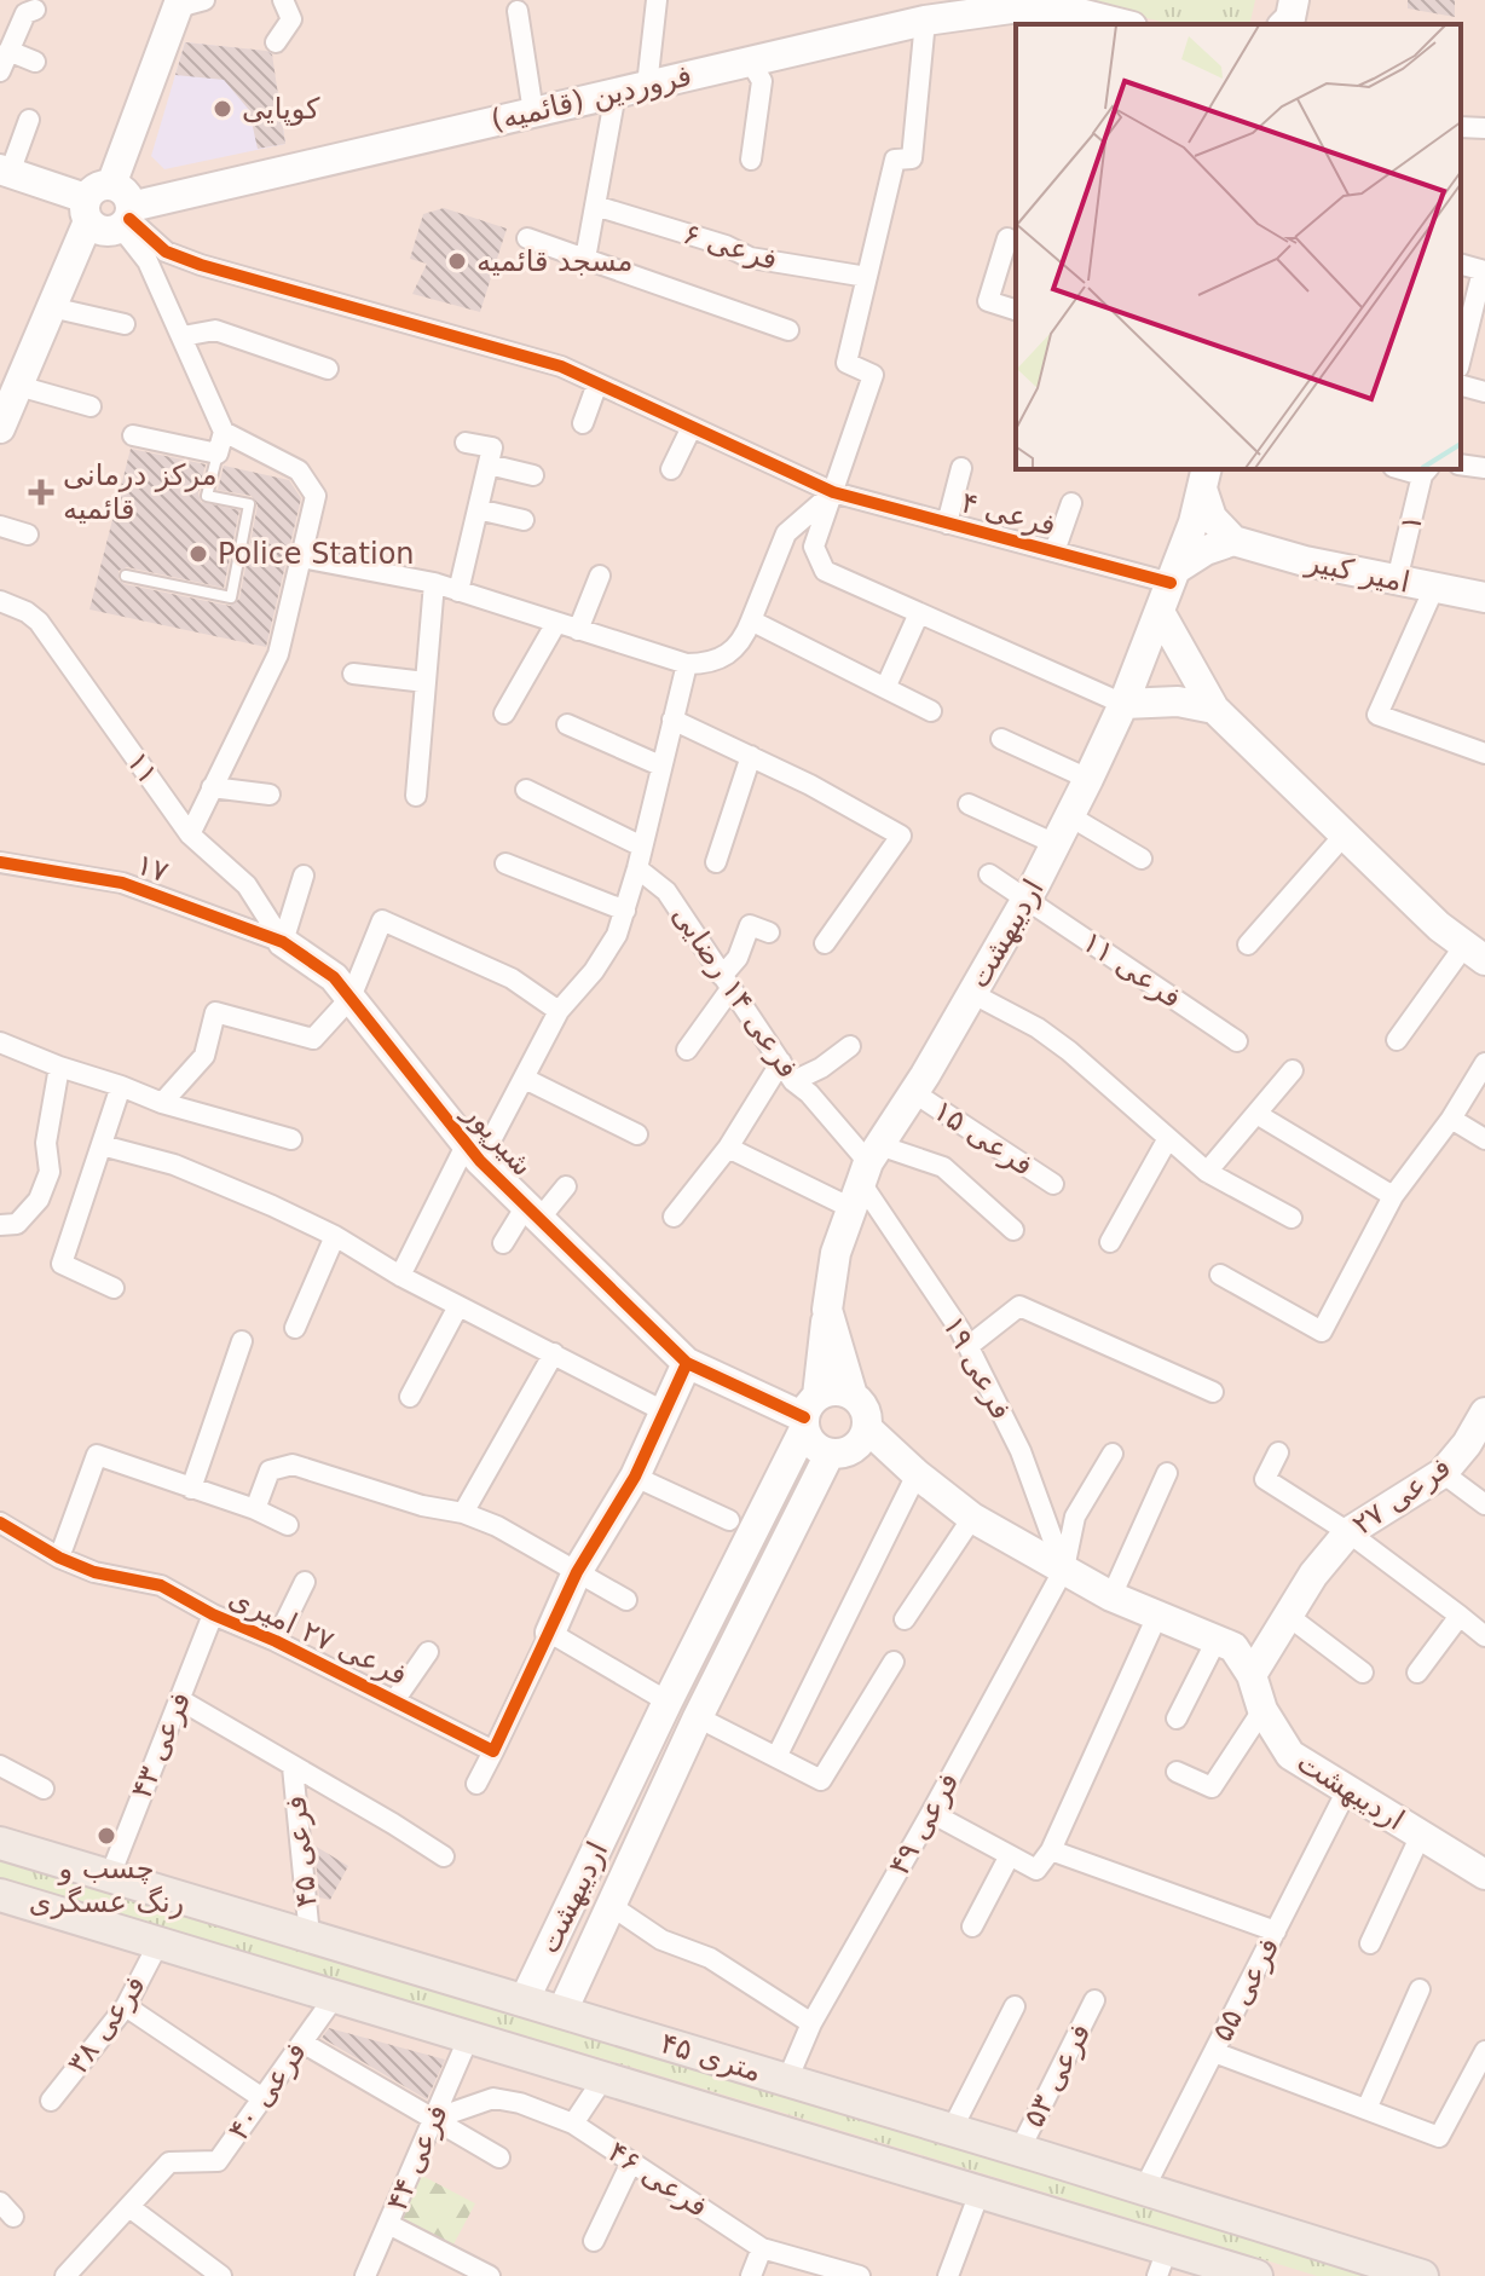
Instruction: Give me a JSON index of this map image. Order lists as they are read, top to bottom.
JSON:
{
  "streets": {
    "main road": [
      "فروردین (قائمیه)",
      "امیر کبیر",
      "اردیبهشت",
      "شیرپور",
      "فرعی ۲۷",
      "۴۵ متری"
    ],
    "street": [
      "فرعی ۶",
      "فرعی ۴",
      "۱",
      "۱۱",
      "۱۷",
      "فرعی ۱۱",
      "فرعی ۱۴ رضایی",
      "فرعی ۱۵",
      "فرعی ۱۹",
      "فرعی ۲۷ امیری",
      "فرعی ۴۳",
      "فرعی ۴۹",
      "فرعی ۴۵",
      "فرعی ۵۵",
      "فرعی ۳۸",
      "فرعی ۵۳",
      "فرعی ۴۰",
      "فرعی ۴۴",
      "فرعی ۴۶"
    ]
  },
  "crossings": [
    ["فروردین (قائمیه)", "فرعی ۴"],
    ["فرعی ۴", "اردیبهشت"],
    ["۱", "امیر کبیر"],
    ["۱۱", "۱۷"],
    ["۱۱", "شیرپور"],
    ["۱۷", "شیرپور"],
    ["اردیبهشت", "فرعی ۱۱"],
    ["اردیبهشت", "فرعی ۱۴ رضایی"],
    ["اردیبهشت", "فرعی ۱۵"],
    ["اردیبهشت", "شیرپور"],
    ["اردیبهشت", "فرعی ۱۹"],
    ["اردیبهشت", "فرعی ۲۷"],
    ["اردیبهشت", "فرعی ۴۹"],
    ["اردیبهشت", "فرعی ۵۵"],
    ["اردیبهشت", "۴۵ متری"],
    ["فرعی ۱۴ رضایی", "فرعی ۱۹"],
    ["فرعی ۱۹", "فرعی ۴۹"],
    ["فرعی ۲۷ امیری", "فرعی ۴۳"],
    ["فرعی ۴۳", "۴۵ متری"],
    ["فرعی ۴۹", "۴۵ متری"],
    ["فرعی ۴۵", "۴۵ متری"],
    ["فرعی ۵۵", "۴۵ متری"],
    ["فرعی ۳۸", "۴۵ متری"],
    ["۴۵ متری", "فرعی ۵۳"],
    ["۴۵ متری", "فرعی ۴۰"],
    ["۴۵ متری", "فرعی ۴۴"],
    ["فرعی ۴۴", "فرعی ۴۶"]
  ],
  "places": {
    "other": [
      "کوپایی",
      "مسجد قائمیه",
      "Police Station",
      "چسب و رنگ عسگری"
    ],
    "health": ["مرکز درمانی قائمیه"]
  }
}
